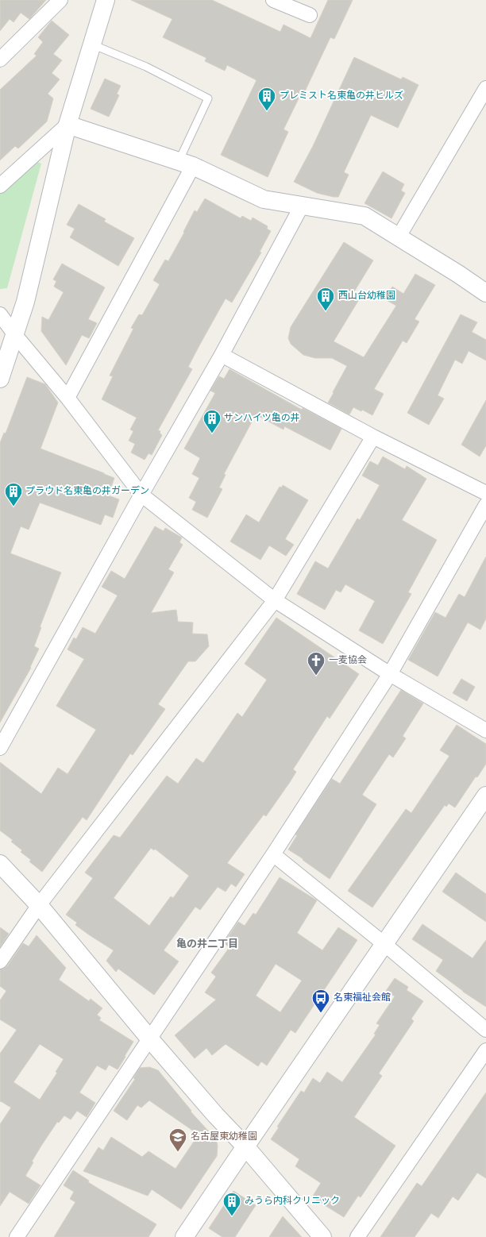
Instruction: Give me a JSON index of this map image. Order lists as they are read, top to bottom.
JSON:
{
  "districts": ["亀の井二丁目"],
  "places": {
    "building": [
      "プレミスト名東亀の井ヒルズ",
      "西山台幼稚園",
      "サンハイツ亀の井",
      "プラウド名東亀の井ガーデン",
      "みうら内科クリニック"
    ],
    "church": ["一麦協会"],
    "bus stop": ["名東福祉会館"],
    "school or university": ["名古屋東幼稚園"]
  }
}
